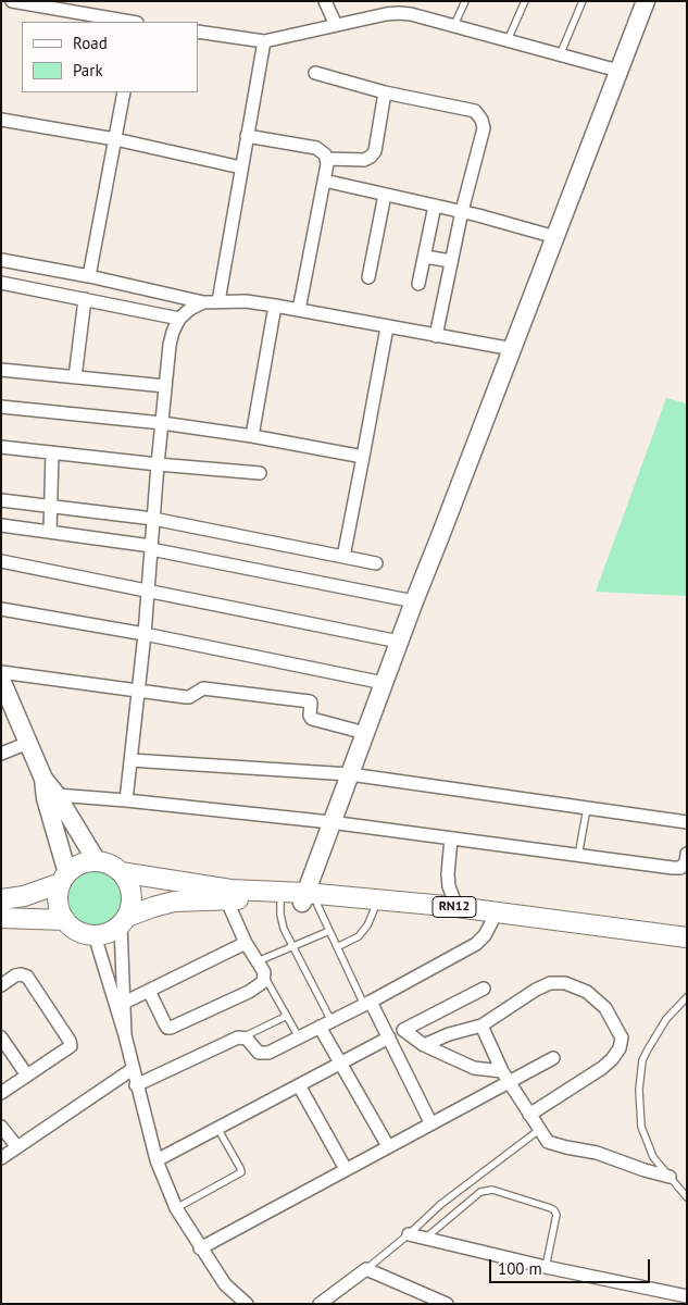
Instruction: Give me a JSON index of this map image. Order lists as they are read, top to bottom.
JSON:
{
  "streets": {
    "main road": ["RN12"]
  },
  "legend": ["Road", "Park"],
  "scale_bar": "100 m"
}
